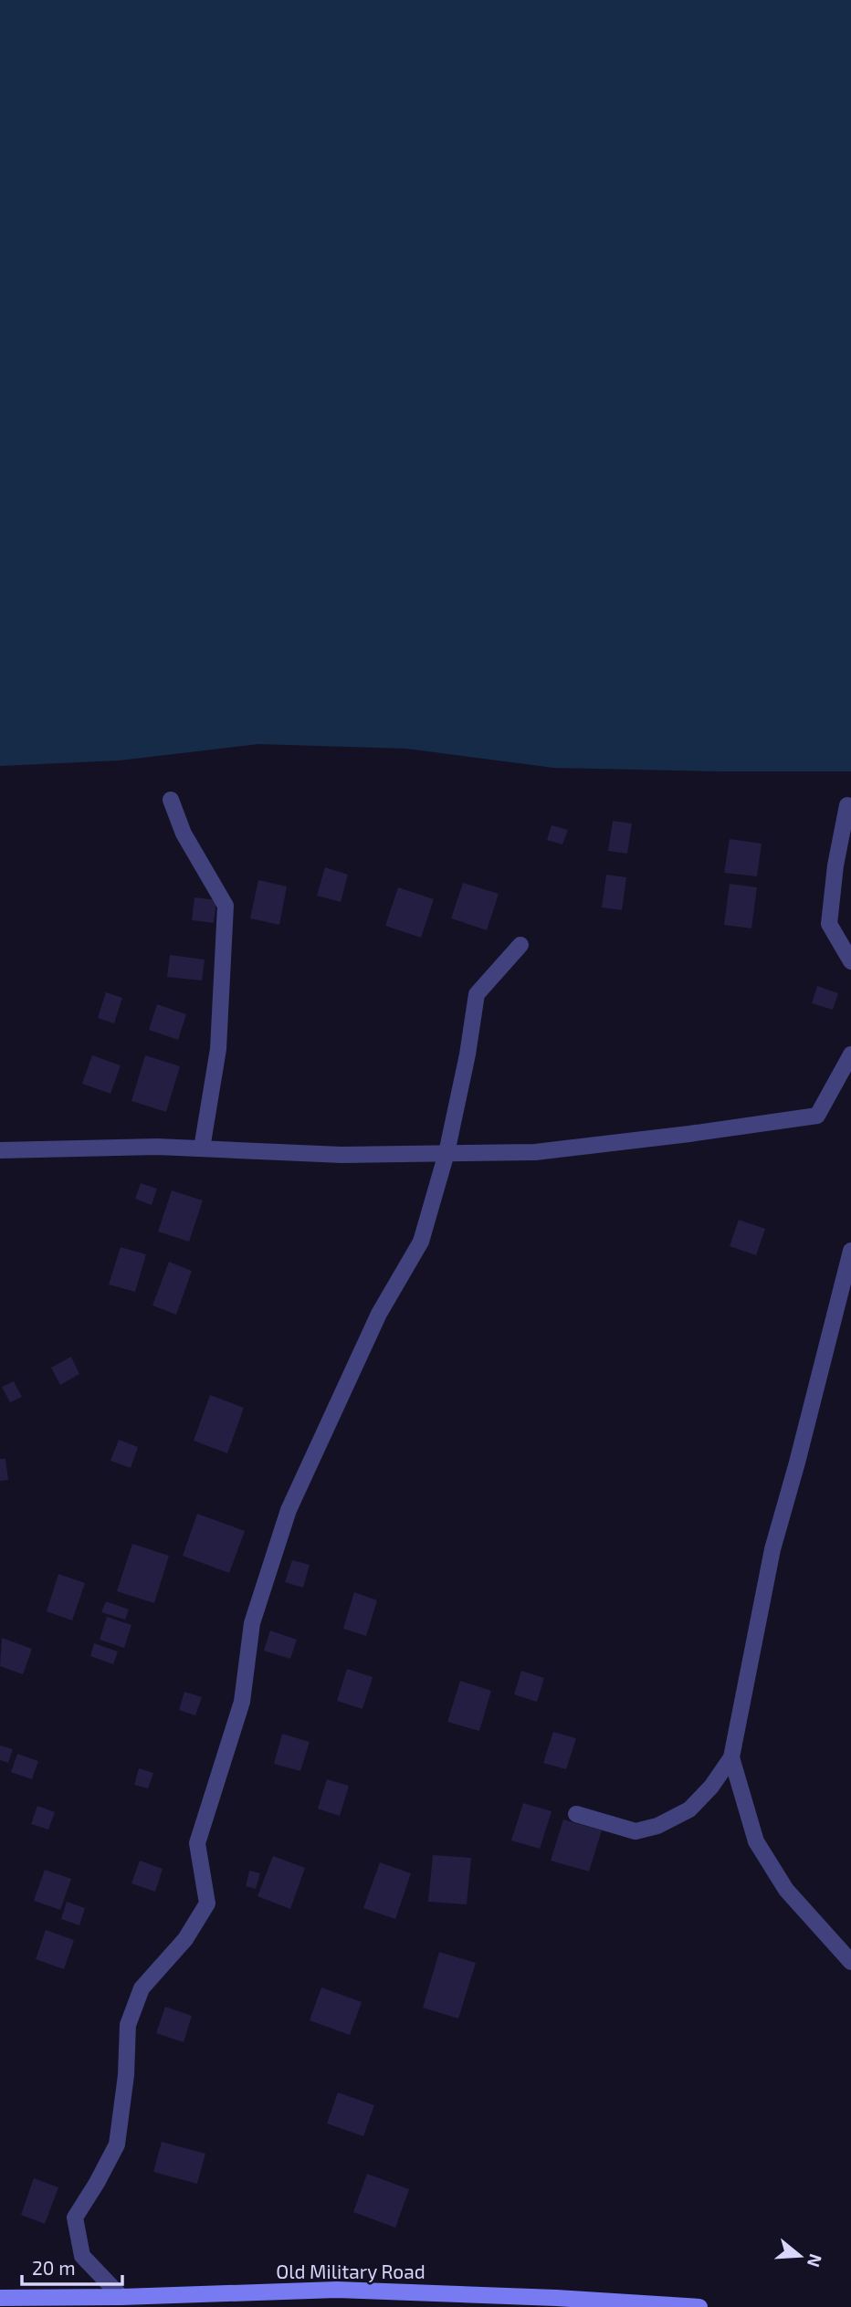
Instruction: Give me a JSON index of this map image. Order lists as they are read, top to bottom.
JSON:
{
  "streets": {
    "main road": ["Old Military Road"]
  },
  "scale_bar": "20 m",
  "north": "right"
}
